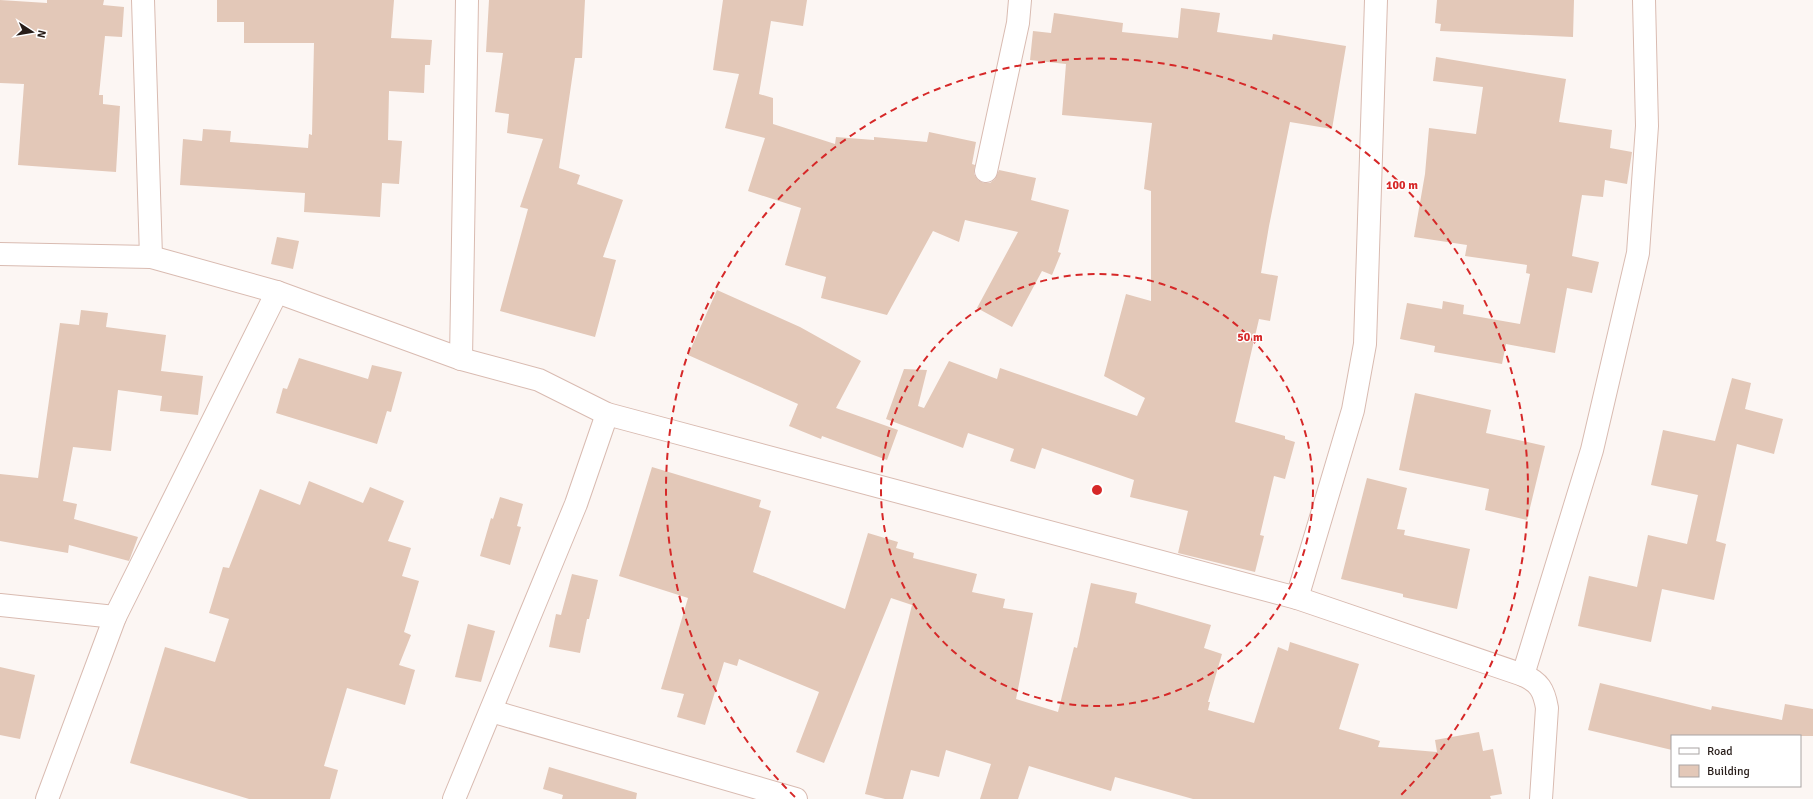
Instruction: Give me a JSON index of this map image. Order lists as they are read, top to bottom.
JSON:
{
  "legend": ["Road", "Building"],
  "north": "right",
  "rings": ["100 m", "50 m"]
}
